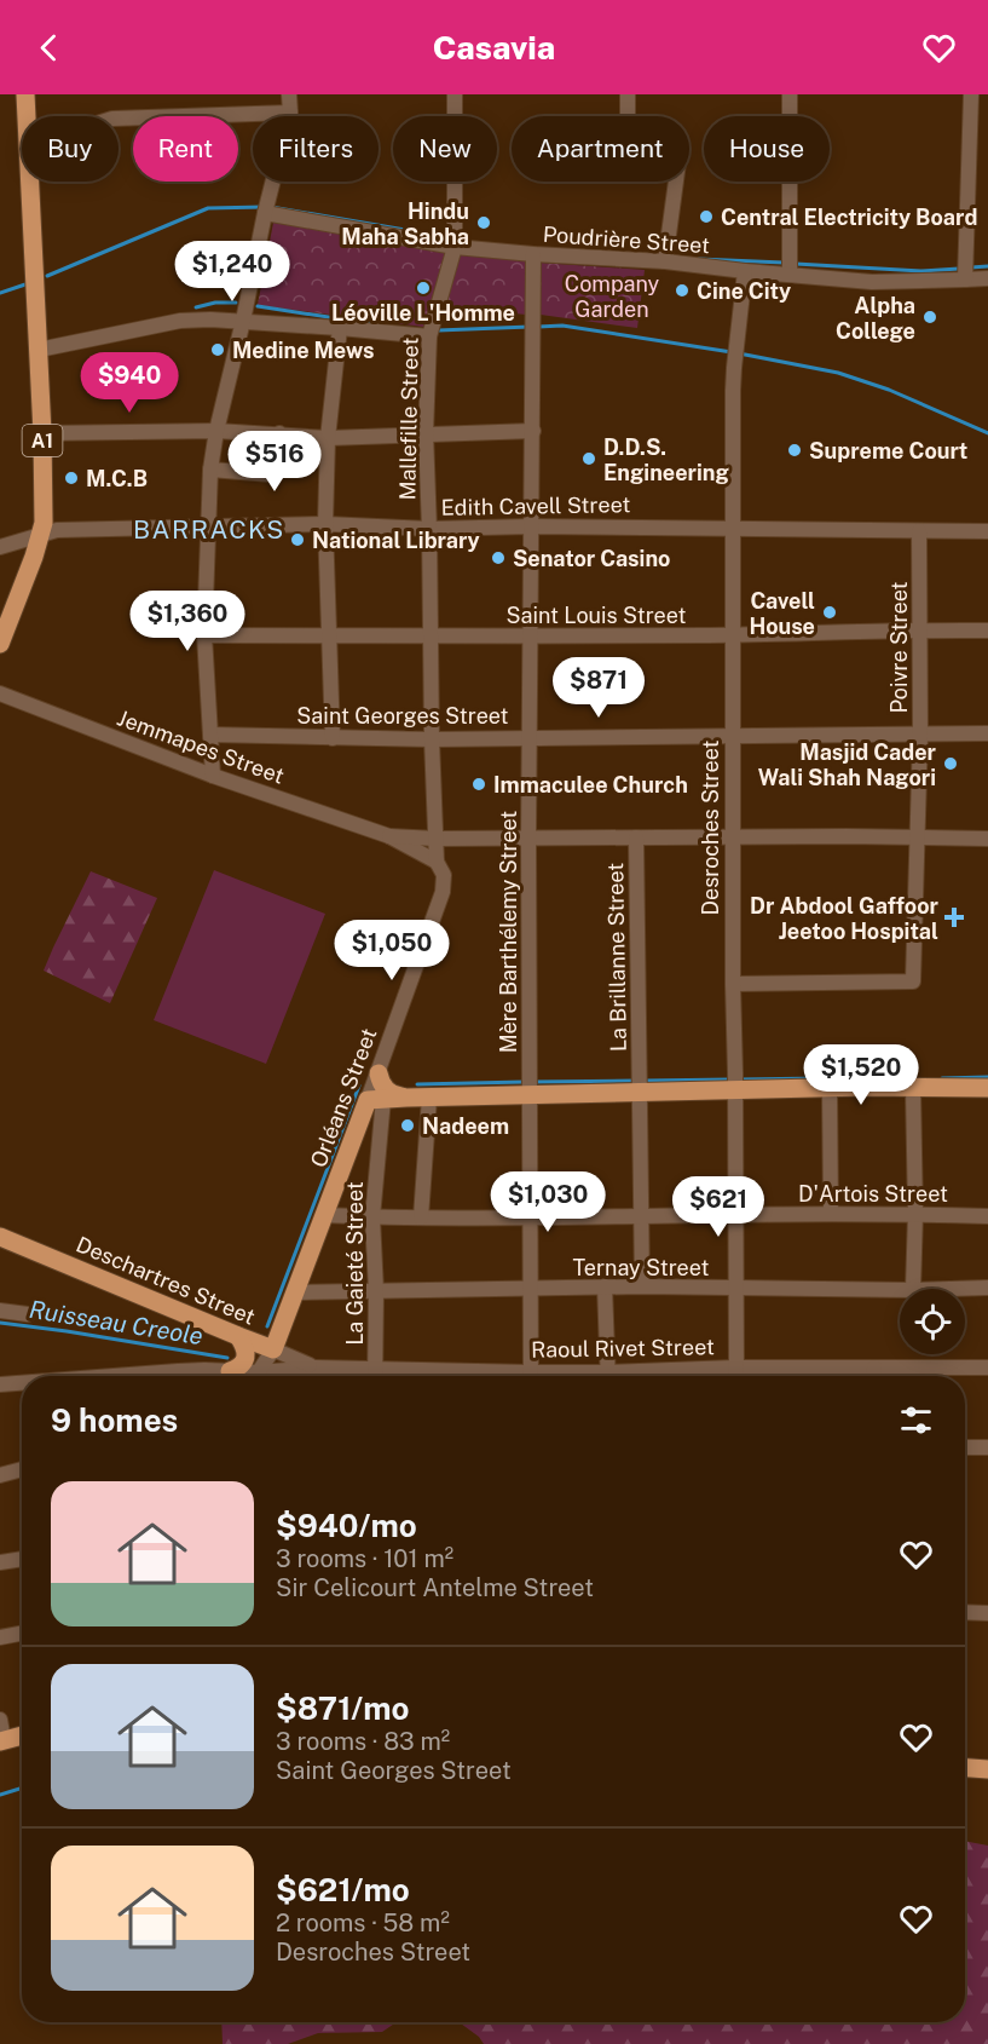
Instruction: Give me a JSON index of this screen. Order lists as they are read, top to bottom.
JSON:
{
  "streets": {
    "main road": ["A1", "Orléans Street", "Deschartres Street"],
    "street": [
      "Poudrière Street",
      "Mallefille Street",
      "Edith Cavell Street",
      "Saint Louis Street",
      "Poivre Street",
      "Saint Georges Street",
      "Jemmapes Street",
      "Desroches Street",
      "Mère Barthélemy Street",
      "La Brillanne Street",
      "D'Artois Street",
      "La Gaieté Street",
      "Ternay Street",
      "Raoul Rivet Street"
    ]
  },
  "crossings": [
    ["Poudrière Street", "Mallefille Street"],
    ["Poudrière Street", "Desroches Street"],
    ["Poudrière Street", "Mère Barthélemy Street"],
    ["Mallefille Street", "Edith Cavell Street"],
    ["Mallefille Street", "Saint Louis Street"],
    ["Mallefille Street", "Saint Georges Street"],
    ["Mallefille Street", "Orléans Street"],
    ["A1", "Edith Cavell Street"],
    ["Edith Cavell Street", "Poivre Street"],
    ["Edith Cavell Street", "Desroches Street"],
    ["Edith Cavell Street", "Mère Barthélemy Street"],
    ["Saint Louis Street", "Poivre Street"],
    ["Saint Louis Street", "Desroches Street"],
    ["Saint Louis Street", "Mère Barthélemy Street"],
    ["Poivre Street", "Saint Georges Street"],
    ["Poivre Street", "Jemmapes Street"],
    ["Poivre Street", "Desroches Street"],
    ["Saint Georges Street", "Desroches Street"],
    ["Saint Georges Street", "Mère Barthélemy Street"],
    ["Saint Georges Street", "Orléans Street"],
    ["Jemmapes Street", "Desroches Street"],
    ["Jemmapes Street", "Mère Barthélemy Street"],
    ["Jemmapes Street", "La Brillanne Street"],
    ["Jemmapes Street", "Orléans Street"],
    ["Desroches Street", "D'Artois Street"],
    ["Desroches Street", "Ternay Street"],
    ["Desroches Street", "Raoul Rivet Street"],
    ["Mère Barthélemy Street", "D'Artois Street"],
    ["Mère Barthélemy Street", "Ternay Street"],
    ["La Brillanne Street", "D'Artois Street"],
    ["La Brillanne Street", "Ternay Street"],
    ["Orléans Street", "D'Artois Street"],
    ["Orléans Street", "La Gaieté Street"],
    ["Orléans Street", "Ternay Street"],
    ["Orléans Street", "Deschartres Street"],
    ["D'Artois Street", "La Gaieté Street"],
    ["La Gaieté Street", "Ternay Street"],
    ["La Gaieté Street", "Raoul Rivet Street"],
    ["Deschartres Street", "Raoul Rivet Street"]
  ],
  "districts": ["BARRACKS"],
  "water": ["Ruisseau Creole"],
  "parks": ["Company Garden"],
  "places": {
    "other": [
      "Central Electricity Board",
      "Hindu Maha Sabha",
      "Léoville L'Homme",
      "Cine City",
      "Alpha College",
      "Medine Mews",
      "Supreme Court",
      "D.D.S. Engineering",
      "M.C.B",
      "National Library",
      "Senator Casino",
      "Cavell House",
      "Masjid Cader Wali Shah Nagori",
      "Immaculee Church",
      "Nadeem"
    ],
    "health": ["Dr Abdool Gaffoor Jeetoo Hospital"]
  },
  "page": {
    "header": "Casavia",
    "chip": [
      "Buy",
      "Rent",
      "Filters",
      "New",
      "Apartment",
      "House"
    ],
    "price": [
      "$1,240",
      "$940",
      "$516",
      "$1,360",
      "$871",
      "$1,050",
      "$1,520",
      "$1,030",
      "$621"
    ],
    "heading": "9 homes",
    "list": [
      {
        "name": "$940/mo",
        "note": "3 rooms · 101 m² · Sir Celicourt Antelme Street"
      },
      {
        "name": "$871/mo",
        "note": "3 rooms · 83 m² · Saint Georges Street"
      },
      {
        "name": "$621/mo",
        "note": "2 rooms · 58 m² · Desroches Street"
      }
    ]
  }
}
